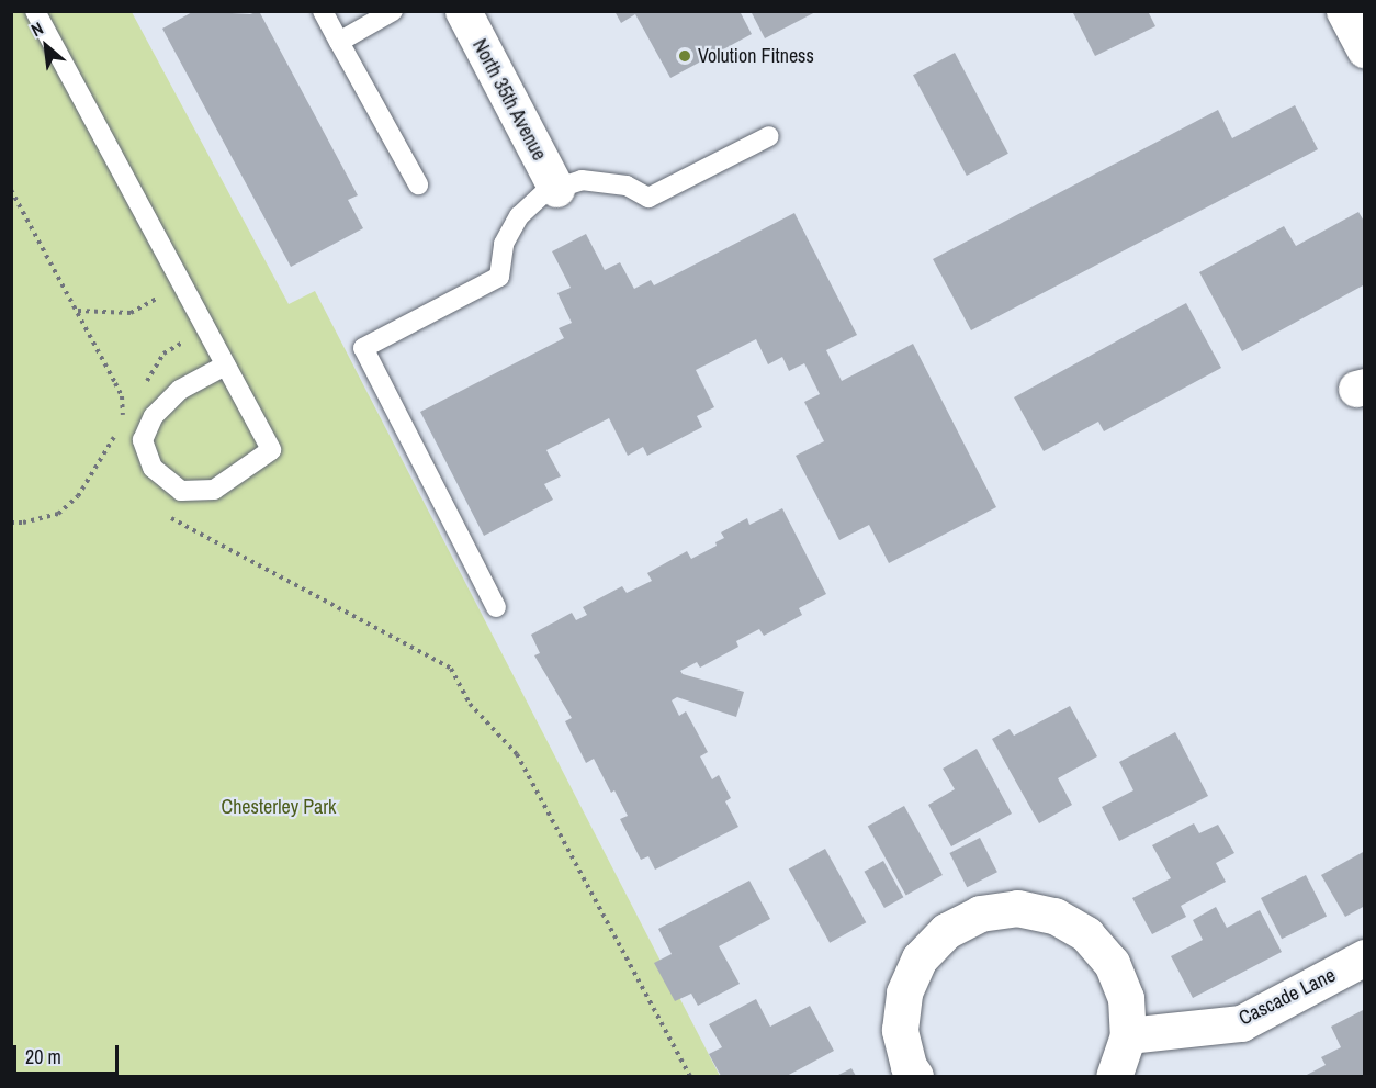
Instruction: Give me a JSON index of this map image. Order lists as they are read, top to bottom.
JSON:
{
  "streets": {
    "street": ["North 35th Avenue", "Cascade Lane"]
  },
  "parks": ["Chesterley Park"],
  "places": ["Volution Fitness"],
  "scale_bar": "20 m",
  "north": "top left"
}
